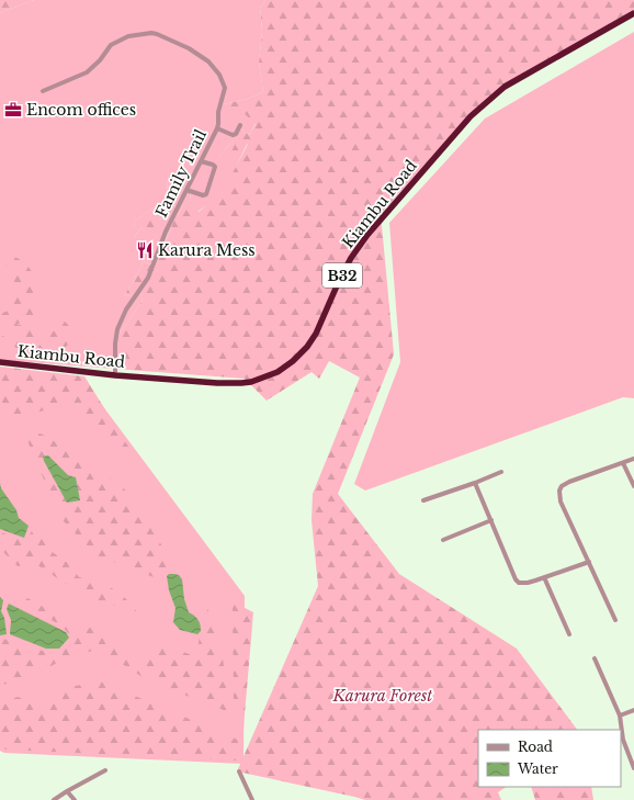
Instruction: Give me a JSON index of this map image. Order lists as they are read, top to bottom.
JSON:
{
  "streets": {
    "highway": ["Kiambu Road", "B32"],
    "street": ["Family Trail"]
  },
  "crossings": [
    ["Family Trail", "Kiambu Road"]
  ],
  "parks": ["Karura Forest"],
  "places": {
    "office": ["Encom offices"],
    "restaurant": ["Karura Mess"]
  },
  "legend": ["Road", "Water"]
}
